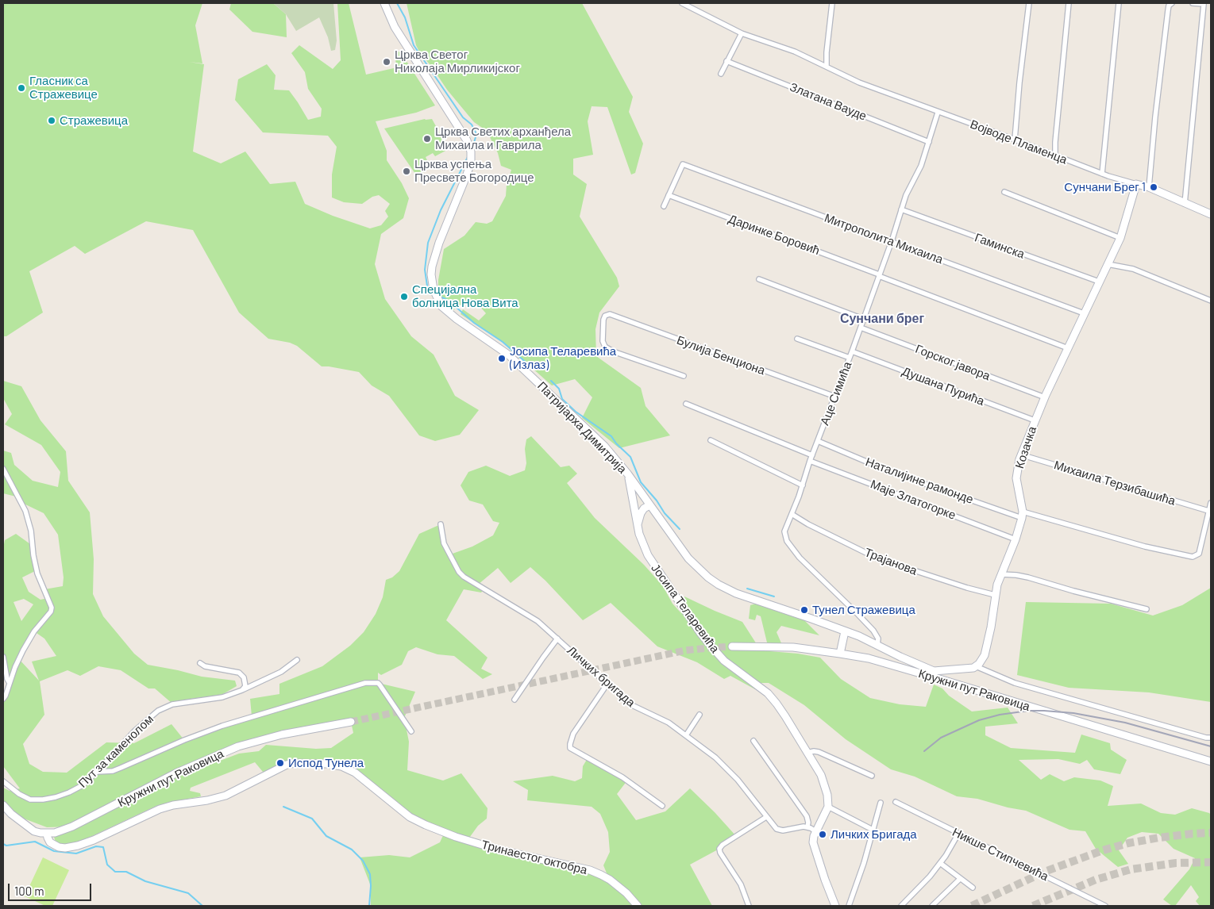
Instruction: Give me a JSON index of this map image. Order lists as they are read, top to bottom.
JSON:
{
  "streets": {
    "street": [
      "Златана Вауде",
      "Војводе Пламенца",
      "Даринке Боровић",
      "Митрополита Михаила",
      "Гаминска",
      "Булија Бенциона",
      "Горског јавора",
      "Душана Пурића",
      "Аце Симића",
      "Патријарха Димитрија",
      "Козачка",
      "Наталијине рамонде",
      "Михаила Терзибашића",
      "Маје Златогорке",
      "Трајанова",
      "Јосипа Теларевића",
      "Личких бригада",
      "Кружни пут Раковица",
      "Пут за каменолом",
      "Никше Стипчевића",
      "Тринаестог октобра"
    ]
  },
  "crossings": [
    ["Златана Вауде", "Аце Симића"],
    ["Војводе Пламенца", "Аце Симића"],
    ["Војводе Пламенца", "Козачка"],
    ["Даринке Боровић", "Митрополита Михаила"],
    ["Даринке Боровић", "Аце Симића"],
    ["Даринке Боровић", "Козачка"],
    ["Митрополита Михаила", "Аце Симића"],
    ["Митрополита Михаила", "Козачка"],
    ["Гаминска", "Аце Симића"],
    ["Гаминска", "Козачка"],
    ["Булија Бенциона", "Аце Симића"],
    ["Горског јавора", "Аце Симића"],
    ["Горског јавора", "Козачка"],
    ["Душана Пурића", "Аце Симића"],
    ["Душана Пурића", "Козачка"],
    ["Аце Симића", "Патријарха Димитрија"],
    ["Аце Симића", "Наталијине рамонде"],
    ["Аце Симића", "Маје Златогорке"],
    ["Аце Симића", "Трајанова"],
    ["Патријарха Димитрија", "Јосипа Теларевића"],
    ["Козачка", "Наталијине рамонде"],
    ["Козачка", "Михаила Терзибашића"],
    ["Козачка", "Маје Златогорке"],
    ["Козачка", "Трајанова"],
    ["Наталијине рамонде", "Михаила Терзибашића"],
    ["Кружни пут Раковица", "Тринаестог октобра"]
  ],
  "districts": ["Сунчани брег"],
  "places": [
    "Црква Светог Николаја Мирликијског",
    "Гласник са Стражевице",
    "Стражевица",
    "Црква Светих арханђела Михаила и Гаврила",
    "Црква успења Пресвете Богородице",
    "Сунчани Брег 1",
    "Специјална болница Нова Вита",
    "Јосипа Теларевића (Излаз)",
    "Тунел Стражевица",
    "Испод Тунела",
    "Личких Бригада"
  ],
  "scale_bar": "100 m"
}
